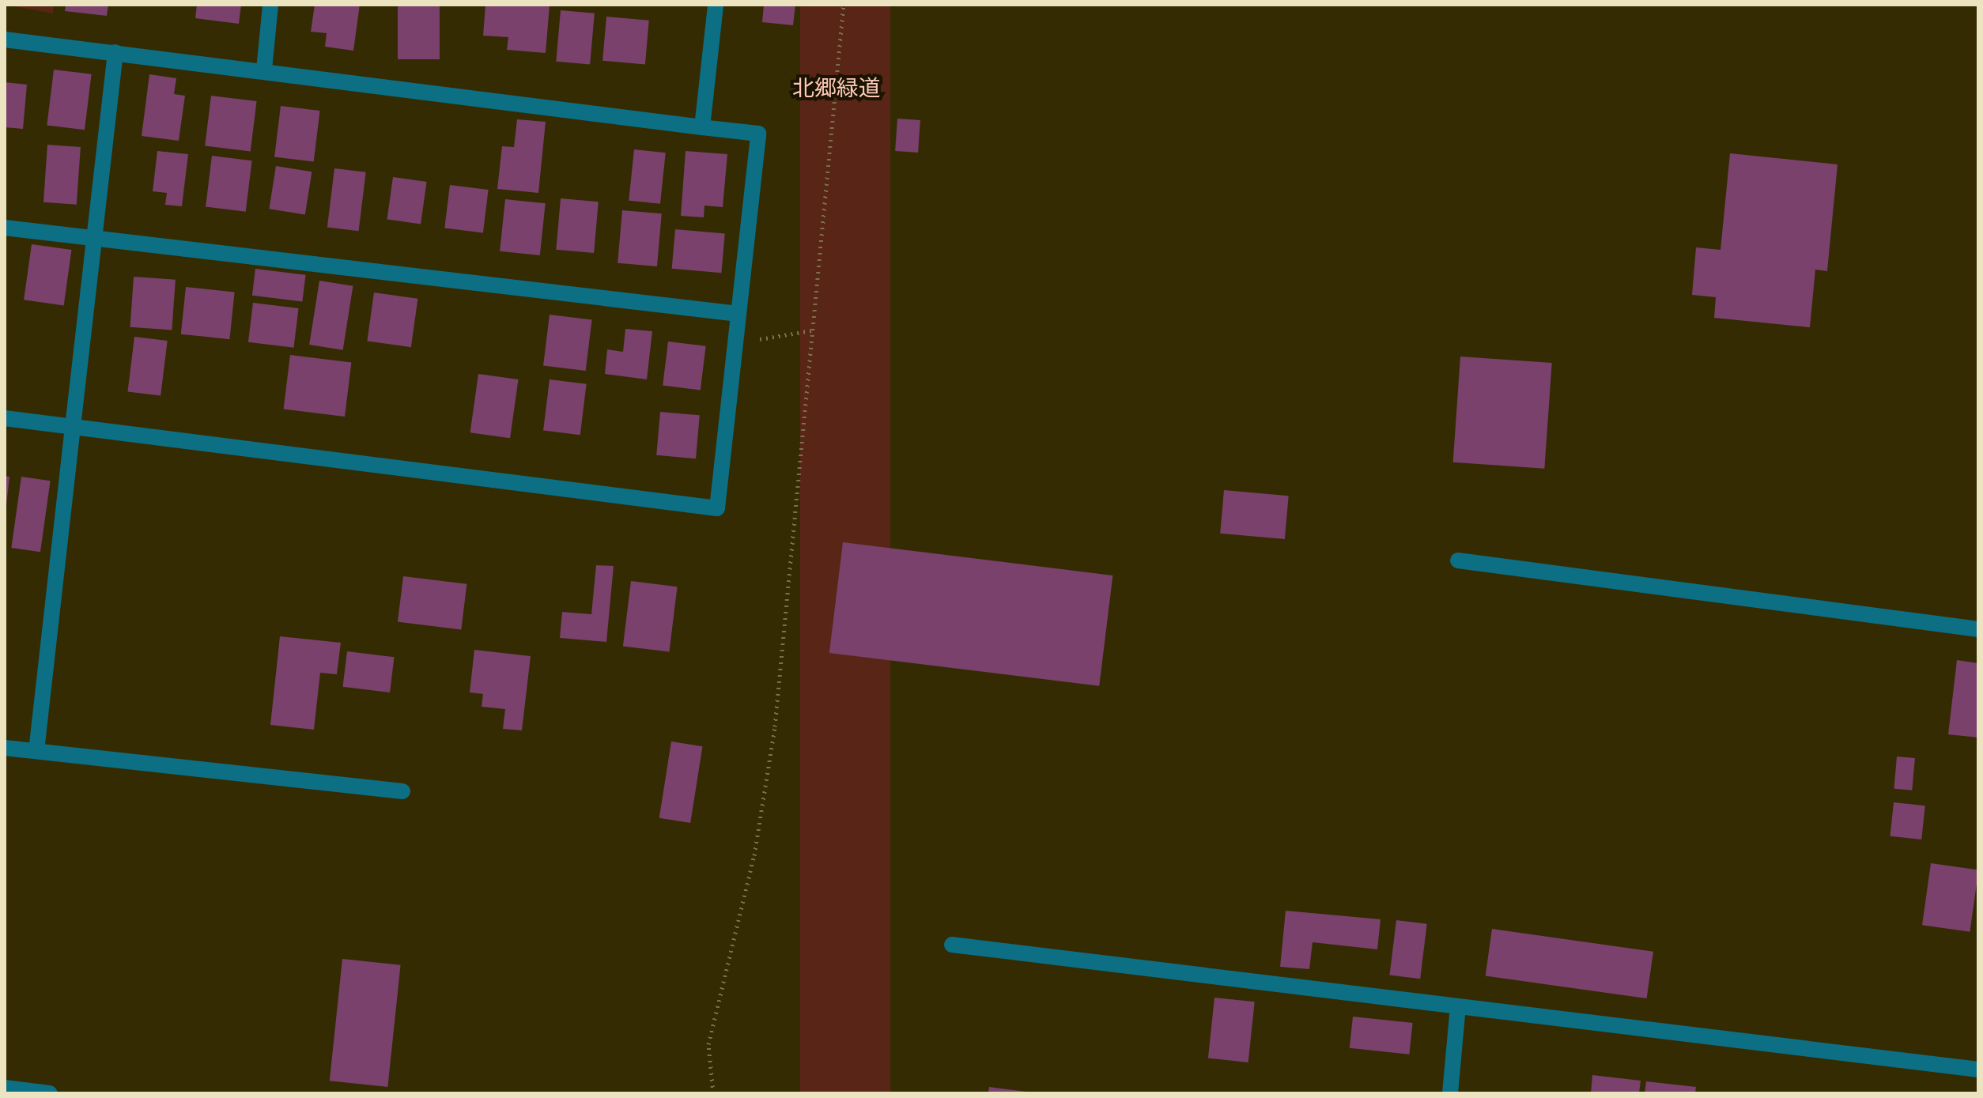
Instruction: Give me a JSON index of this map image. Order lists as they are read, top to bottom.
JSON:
{
  "parks": ["北郷緑道"]
}
